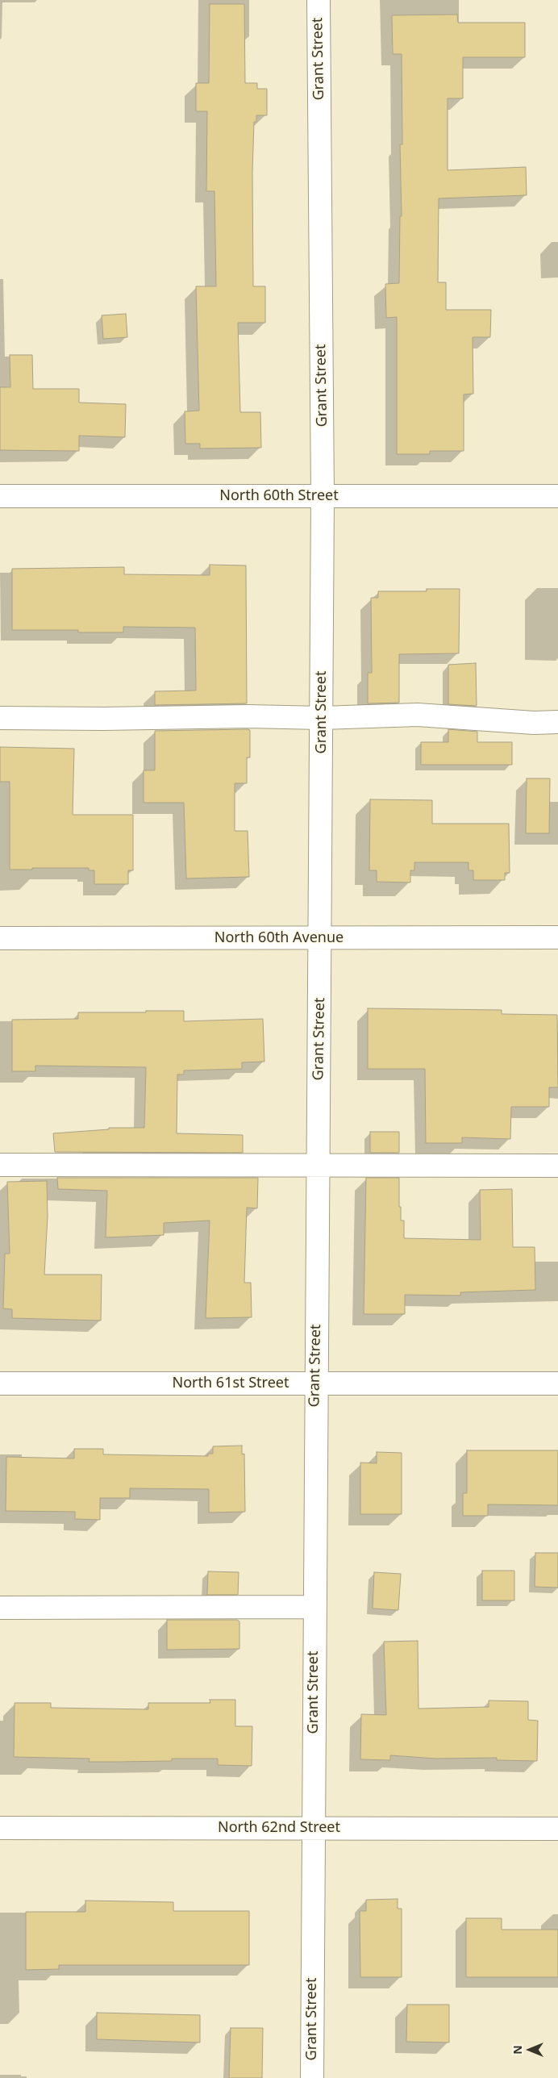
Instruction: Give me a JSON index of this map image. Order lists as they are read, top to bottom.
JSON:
{
  "streets": {
    "street": [
      "Grant Street",
      "North 60th Street",
      "North 60th Avenue",
      "North 61st Street",
      "North 62nd Street"
    ]
  },
  "crossings": [
    ["Grant Street", "North 60th Street"],
    ["Grant Street", "North 60th Avenue"],
    ["Grant Street", "North 61st Street"],
    ["Grant Street", "North 62nd Street"]
  ],
  "north": "left"
}
